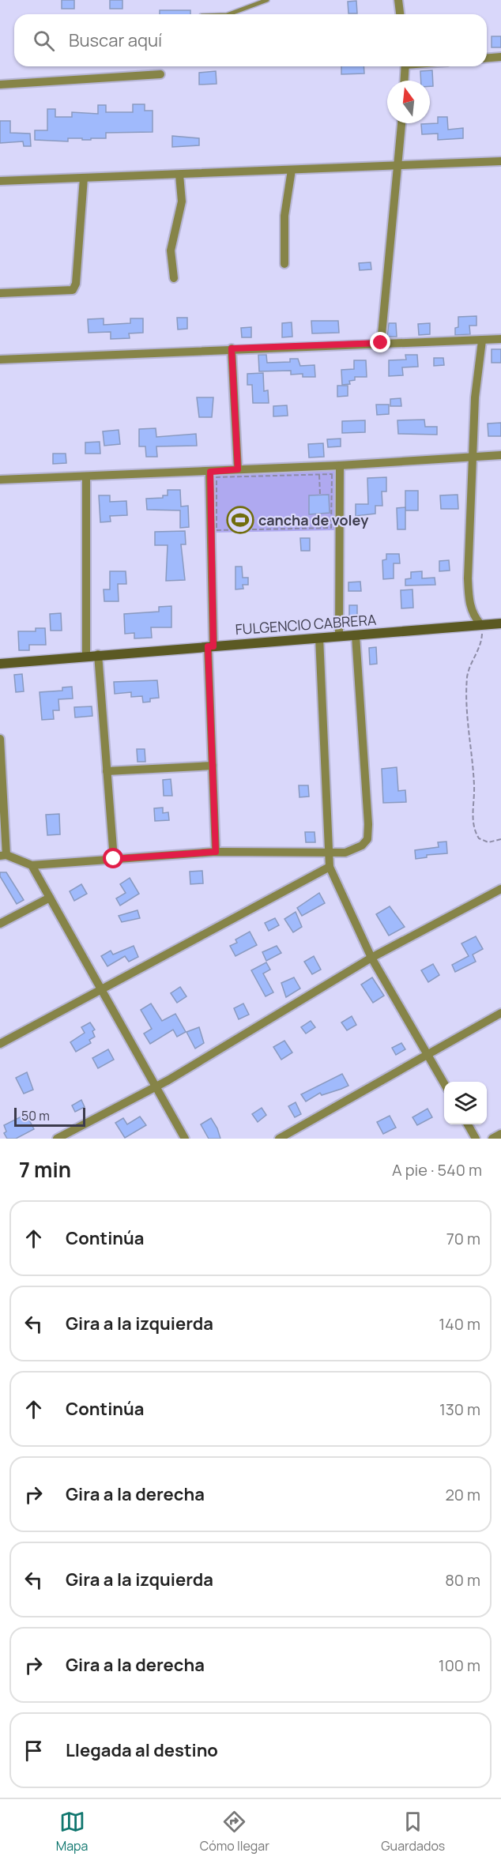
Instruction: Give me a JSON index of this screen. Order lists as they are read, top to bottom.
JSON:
{
  "streets": {
    "main road": ["FULGENCIO CABRERA"]
  },
  "places": {
    "sports": ["cancha de voley"]
  },
  "scale_bar": "50 m",
  "north": "top",
  "page": {
    "search": "Buscar aquí",
    "scale": "50 m",
    "heading": ["7 min", "A pie · 540 m"],
    "list": [
      ["Continúa", "70 m"],
      ["Gira a la izquierda", "140 m"],
      ["Continúa", "130 m"],
      ["Gira a la derecha", "20 m"],
      ["Gira a la izquierda", "80 m"],
      ["Gira a la derecha", "100 m"],
      "Llegada al destino"
    ],
    "nav": ["Mapa", "Cómo llegar", "Guardados"]
  }
}
